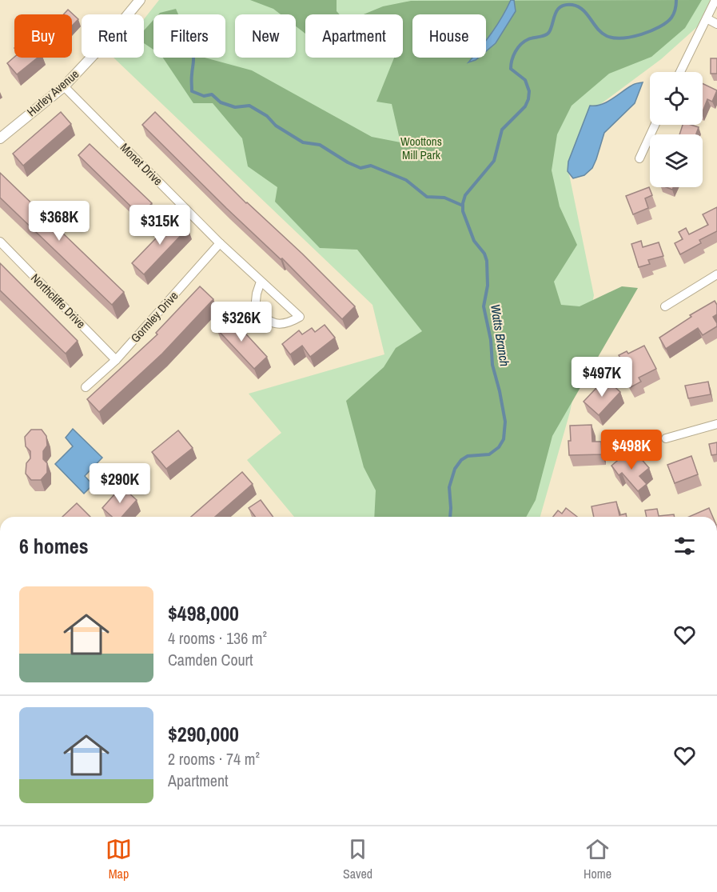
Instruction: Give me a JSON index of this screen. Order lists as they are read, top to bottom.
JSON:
{
  "streets": {
    "street": [
      "Hurley Avenue",
      "Monet Drive",
      "Northcliffe Drive",
      "Gormley Drive"
    ]
  },
  "crossings": [
    ["Hurley Avenue", "Monet Drive"],
    ["Monet Drive", "Gormley Drive"],
    ["Northcliffe Drive", "Gormley Drive"]
  ],
  "water": ["Watts Branch"],
  "parks": ["Woottons Mill Park"],
  "page": {
    "chip": [
      "Buy",
      "Rent",
      "Filters",
      "New",
      "Apartment",
      "House"
    ],
    "price": [
      "$368K",
      "$315K",
      "$326K",
      "$497K",
      "$498K",
      "$290K"
    ],
    "heading": "6 homes",
    "list": [
      {
        "name": "$498,000",
        "note": "4 rooms · 136 m² · Camden Court"
      },
      {
        "name": "$290,000",
        "note": "2 rooms · 74 m² · Apartment"
      }
    ],
    "tabs": ["Map", "Saved", "Home"]
  }
}
